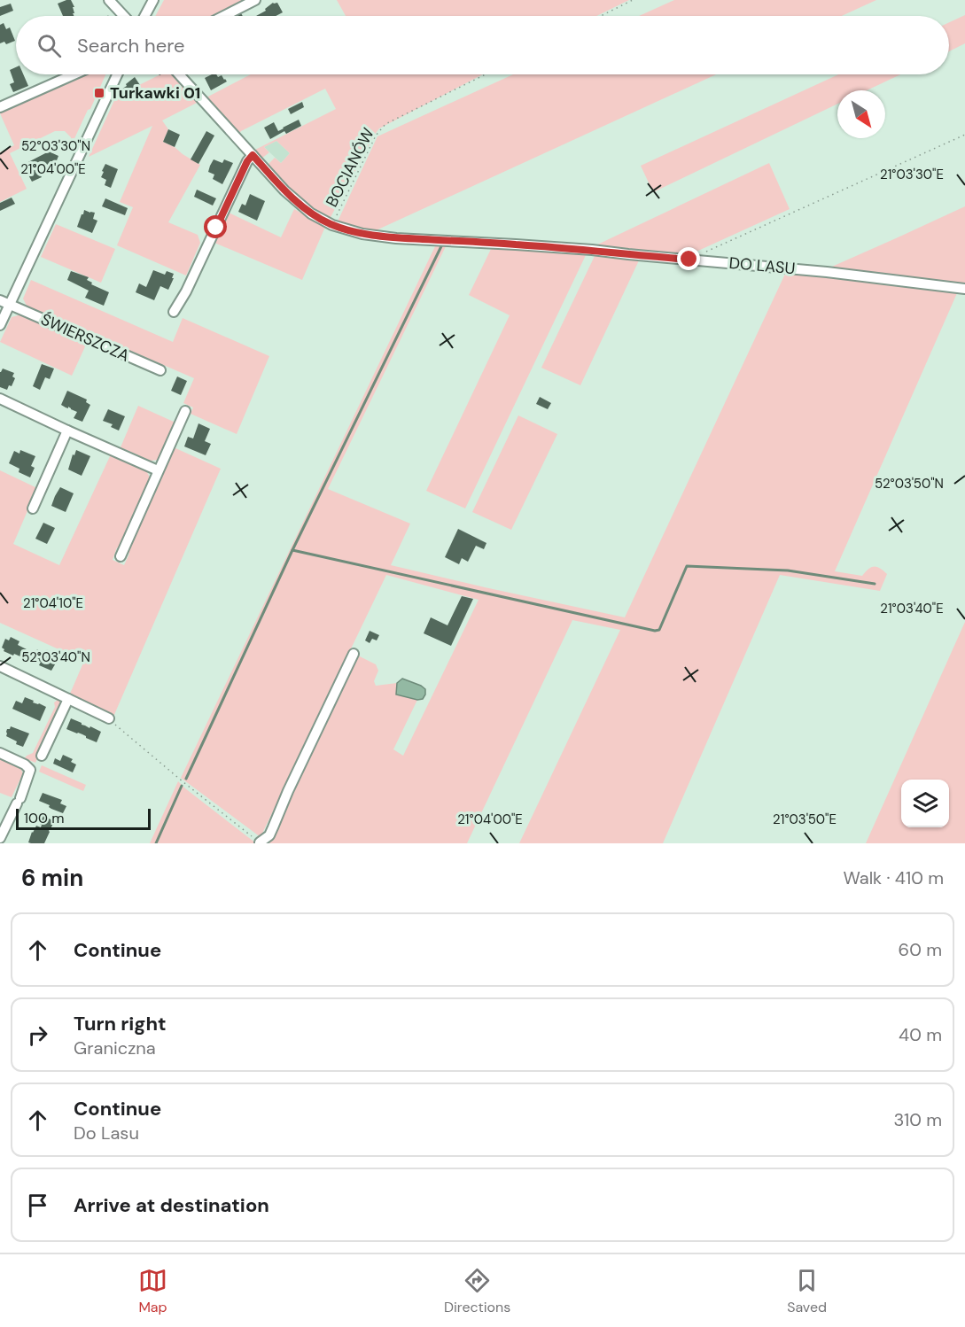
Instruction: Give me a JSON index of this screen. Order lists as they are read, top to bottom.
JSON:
{
  "streets": {
    "street": ["DO LASU", "ŚWIERSZCZA"],
    "path": ["BOCIANÓW"]
  },
  "crossings": [
    ["BOCIANÓW", "DO LASU"]
  ],
  "places": {
    "transit": ["Turkawki 01"]
  },
  "scale_bar": "100 m",
  "north": "bottom right",
  "page": {
    "search": "Search here",
    "scale": "100 m",
    "heading": ["6 min", "Walk · 410 m"],
    "list": [
      ["Continue", "60 m"],
      ["Turn right", "Graniczna", "40 m"],
      ["Continue", "Do Lasu", "310 m"],
      "Arrive at destination"
    ],
    "nav": ["Map", "Directions", "Saved"]
  },
  "coordinates": [
    "52°03'30\"N",
    "21°04'00\"E",
    "21°03'30\"E",
    "52°03'50\"N",
    "21°04'10\"E",
    "21°03'40\"E",
    "52°03'40\"N",
    "21°03'50\"E"
  ]
}
